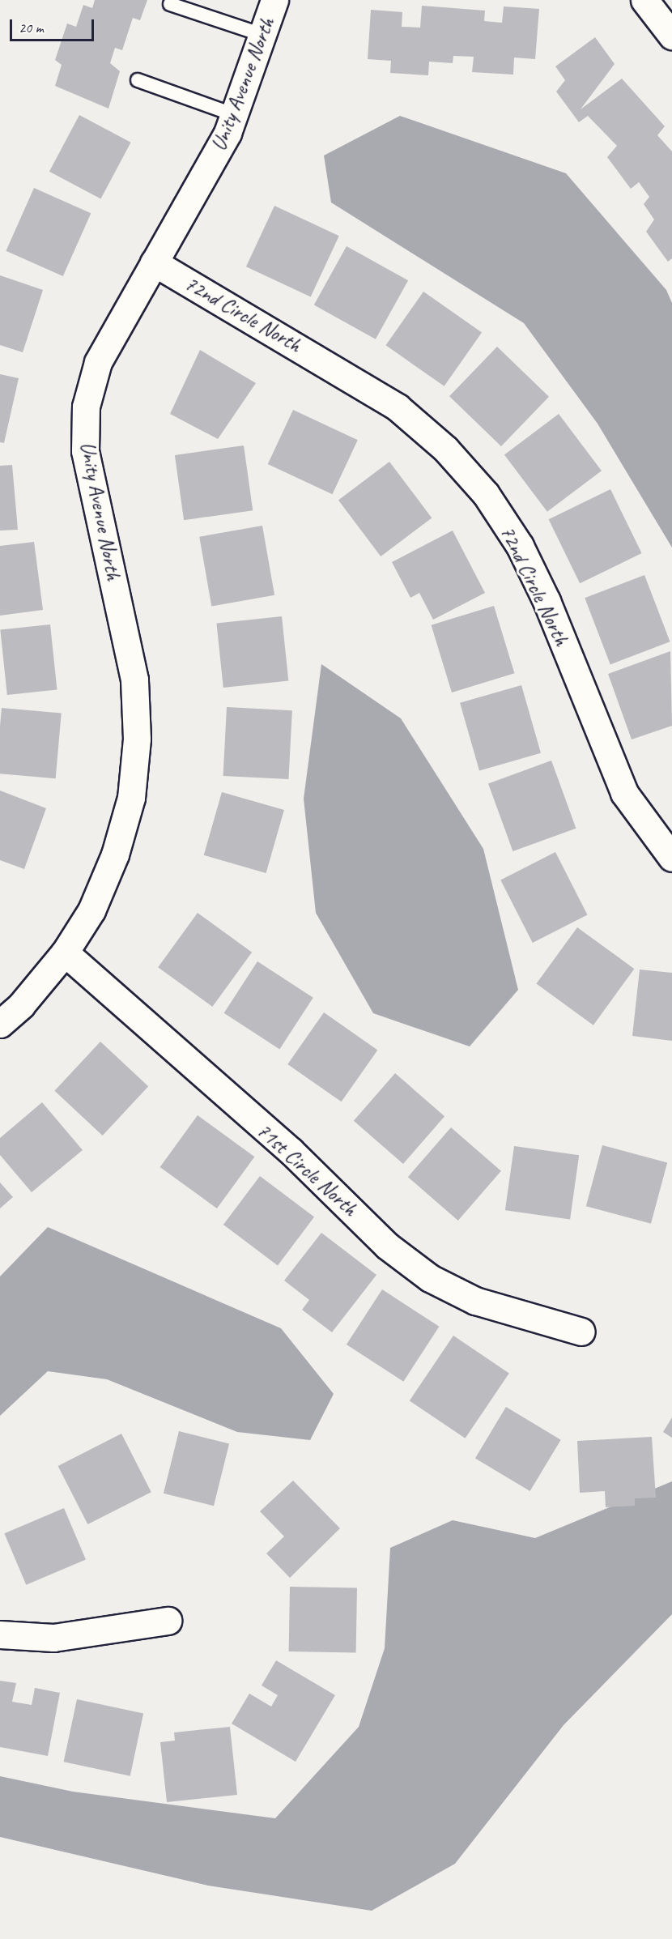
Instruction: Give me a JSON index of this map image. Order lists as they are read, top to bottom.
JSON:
{
  "streets": {
    "street": ["Unity Avenue North", "72nd Circle North", "71st Circle North"]
  },
  "crossings": [
    ["Unity Avenue North", "72nd Circle North"],
    ["Unity Avenue North", "71st Circle North"]
  ],
  "scale_bar": "20 m"
}
